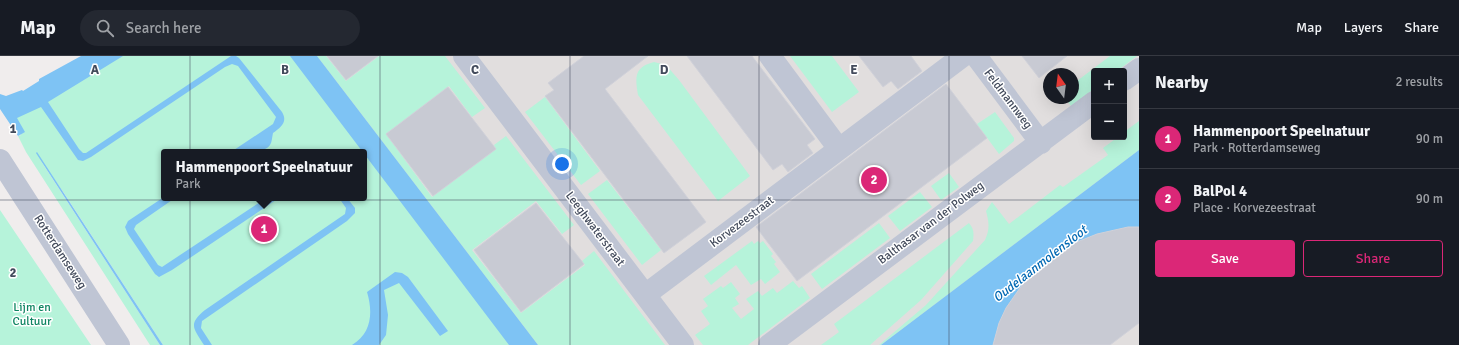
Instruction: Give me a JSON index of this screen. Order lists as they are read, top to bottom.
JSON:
{
  "streets": {
    "street": [
      "Feldmannweg",
      "Korvezeestraat",
      "Balthasar van der Polweg",
      "Leeghwaterstraat",
      "Rotterdamseweg"
    ]
  },
  "crossings": [
    ["Feldmannweg", "Balthasar van der Polweg"],
    ["Korvezeestraat", "Leeghwaterstraat"]
  ],
  "water": ["Oudelaanmolensloot"],
  "parks": ["Lijm en Cultuur"],
  "north": "top",
  "page": {
    "header": "Map",
    "search": "Search here",
    "nav": ["Map", "Layers", "Share"],
    "heading": ["Nearby", "2 results"],
    "map_buttons": ["+", "−"],
    "list": [
      {
        "mark": "1",
        "name": "Hammenpoort Speelnatuur",
        "note": "Park · Rotterdamseweg",
        "value": "90 m"
      },
      {
        "mark": "2",
        "name": "BalPol 4",
        "note": "Place · Korvezeestraat",
        "value": "90 m"
      }
    ],
    "popup": ["Hammenpoort Speelnatuur", "Park"],
    "pins": ["2", "1"],
    "buttons": ["Save", "Share"]
  },
  "grid": {
    "columns": [
      "A",
      "B",
      "C",
      "D",
      "E"
    ],
    "rows": ["1", "2"]
  }
}
